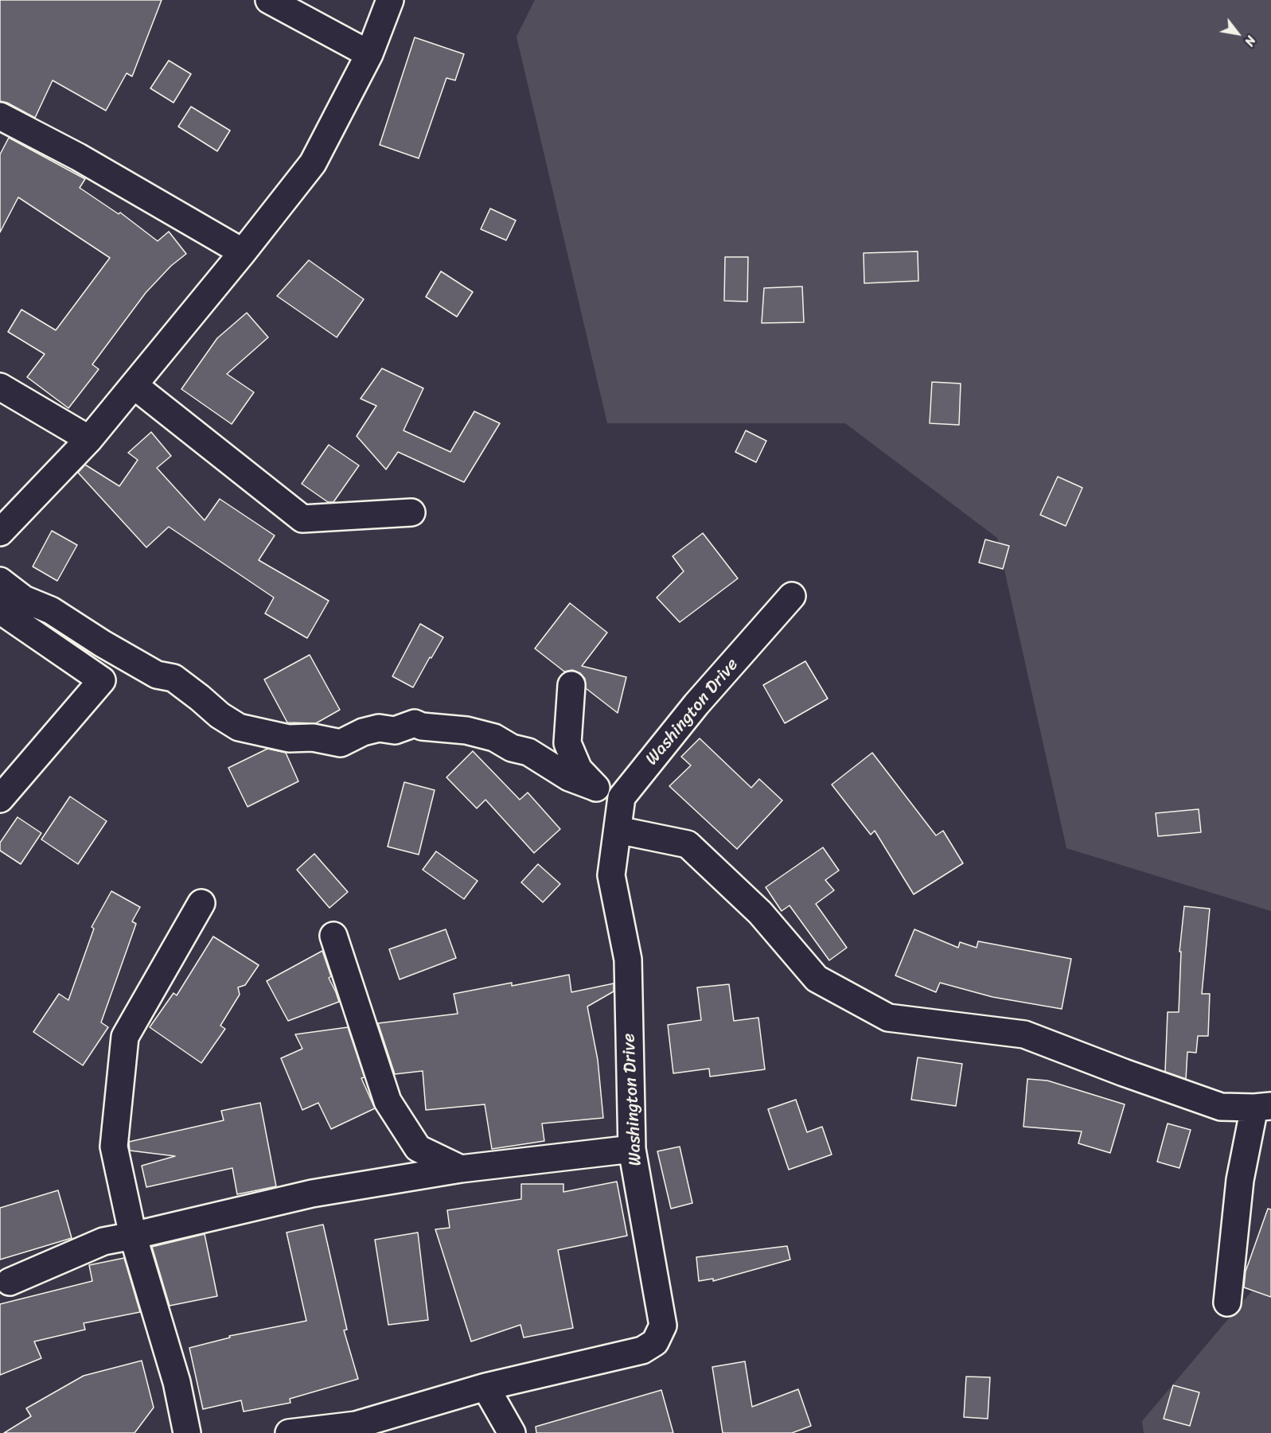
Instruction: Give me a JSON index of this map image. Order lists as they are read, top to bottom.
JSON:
{
  "streets": {
    "street": ["Washington Drive"]
  },
  "north": "bottom right"
}
